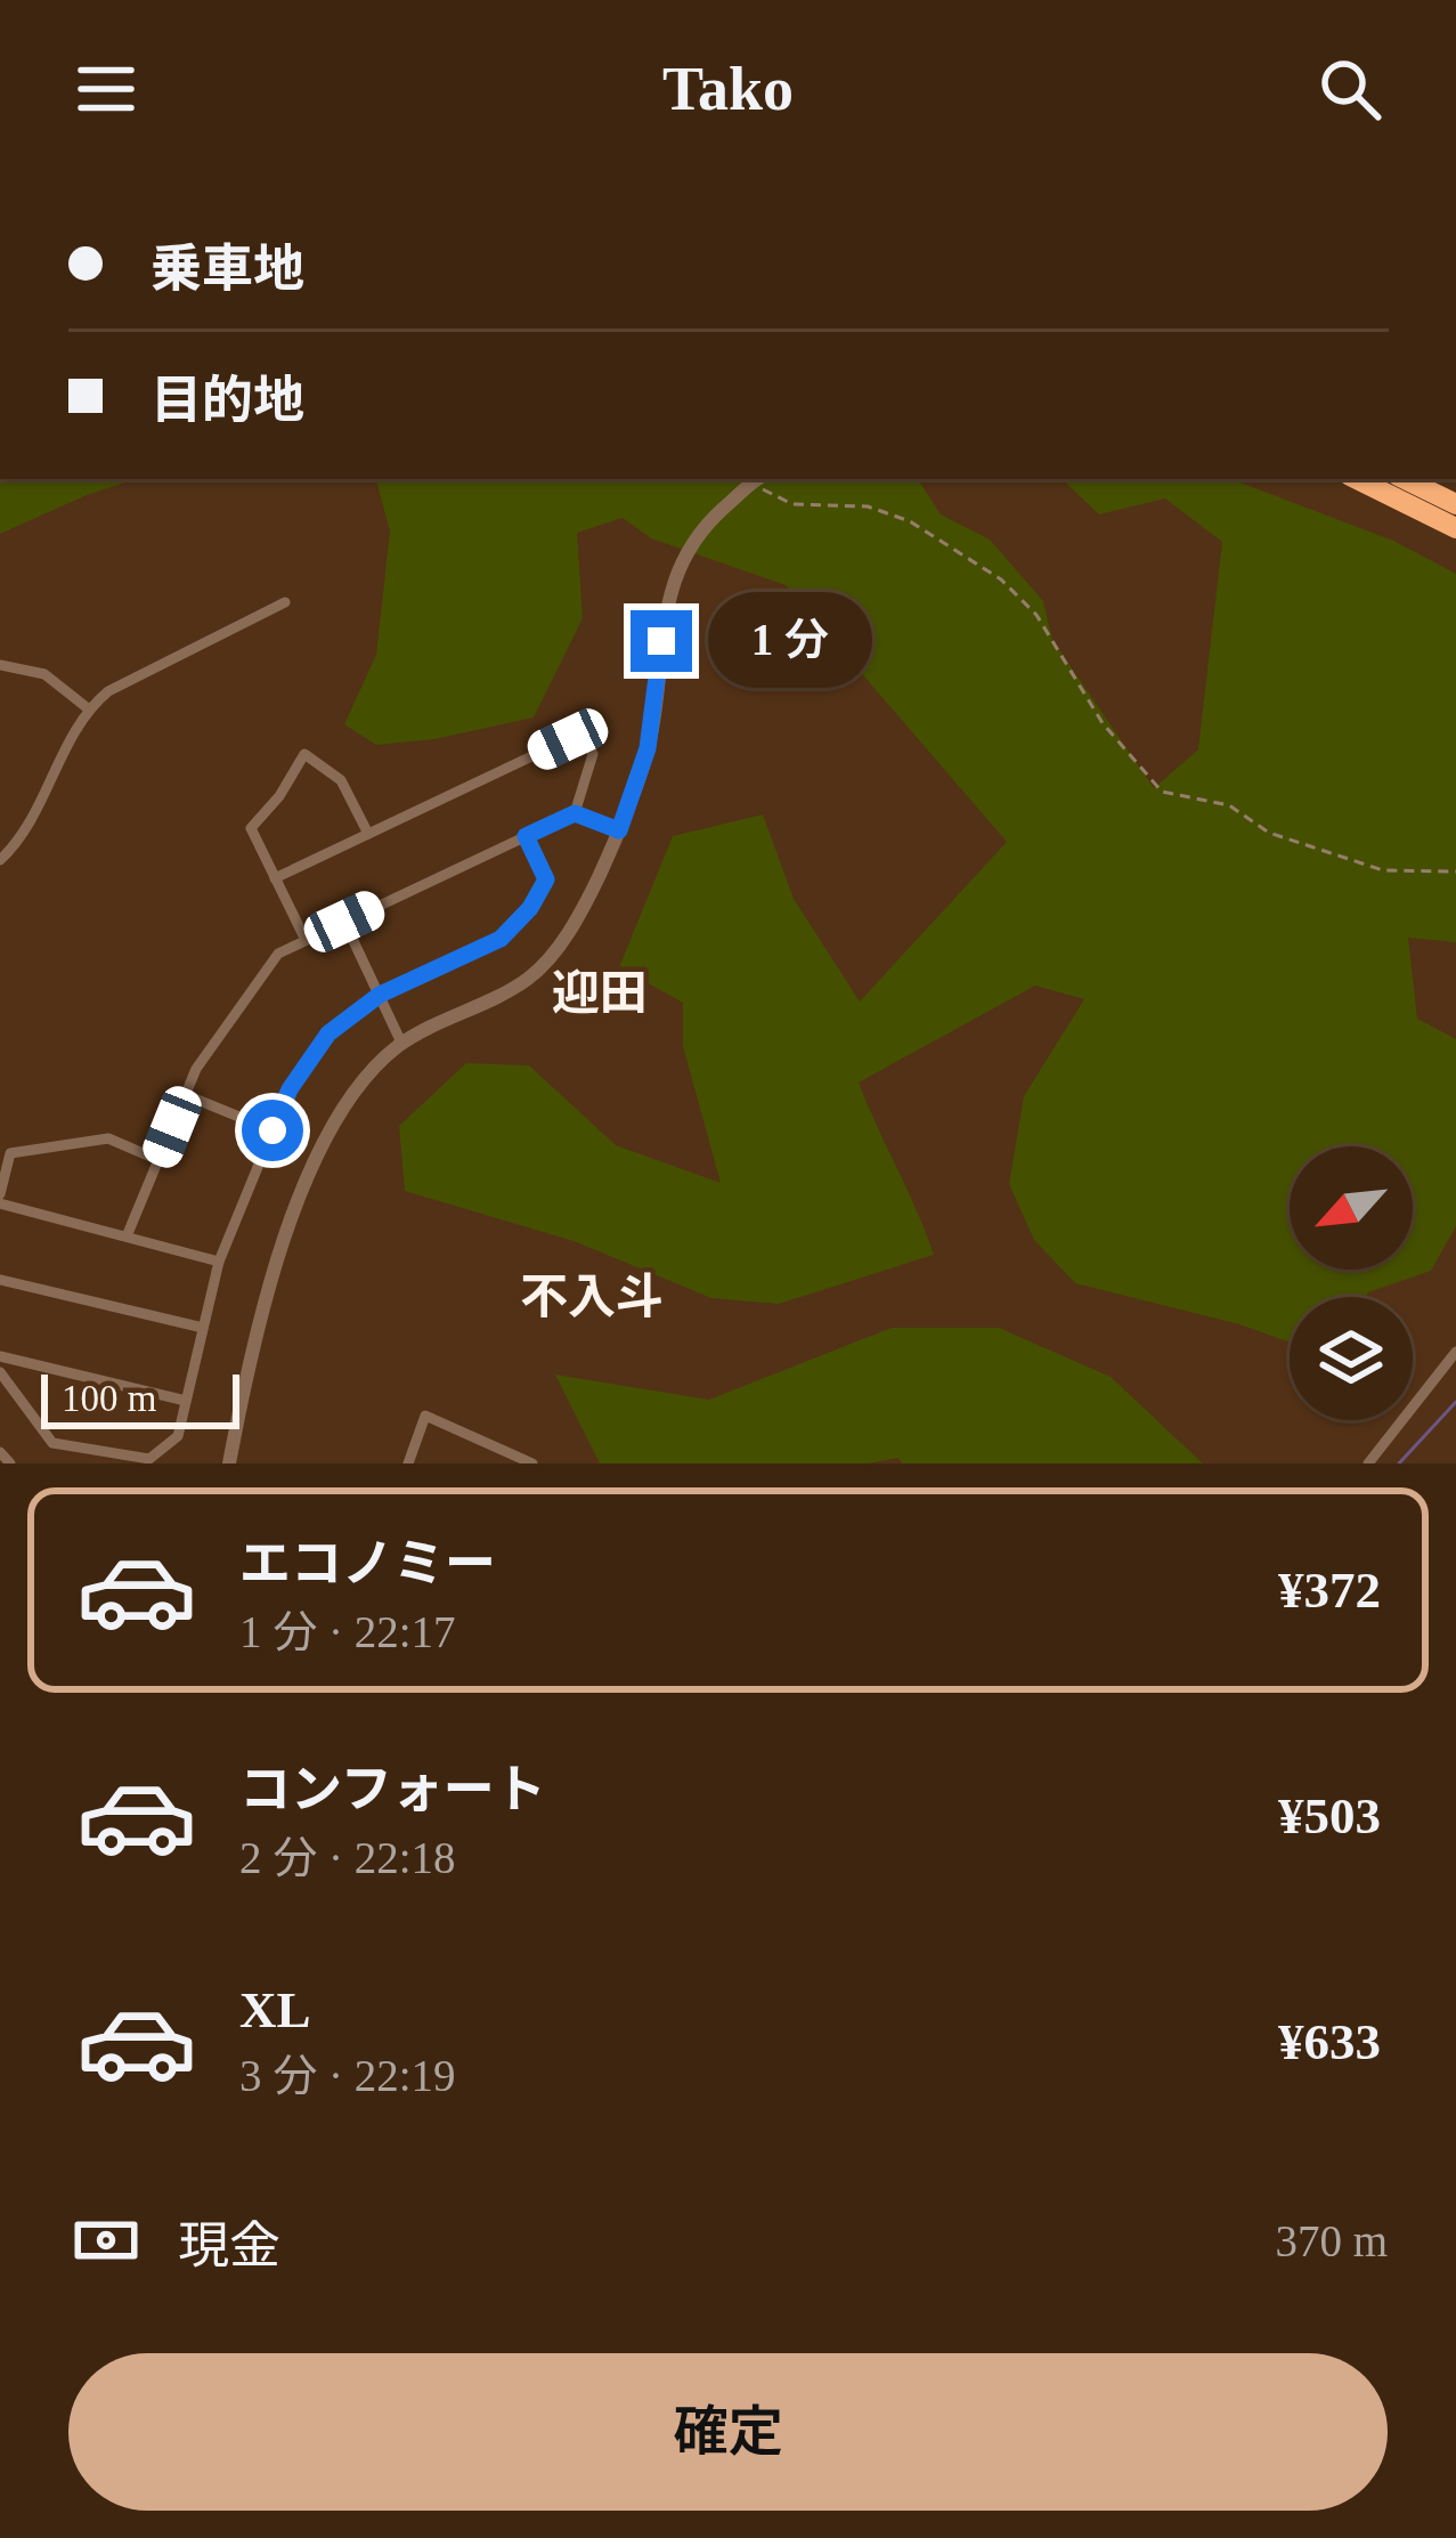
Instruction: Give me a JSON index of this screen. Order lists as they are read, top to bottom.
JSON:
{
  "districts": ["迎田", "不入斗"],
  "scale_bar": "100 m",
  "north": "bottom left",
  "page": {
    "header": "Tako",
    "banner": ["乗車地", "目的地"],
    "bubble": "1 分",
    "scale": "100 m",
    "list": [
      {
        "name": "エコノミー",
        "note": "1 分 · 22:17",
        "value": "¥372"
      },
      {
        "name": "コンフォート",
        "note": "2 分 · 22:18",
        "value": "¥503"
      },
      {
        "name": "XL",
        "note": "3 分 · 22:19",
        "value": "¥633"
      }
    ],
    "pay": ["現金", "370 m"],
    "buttons": "確定"
  }
}
